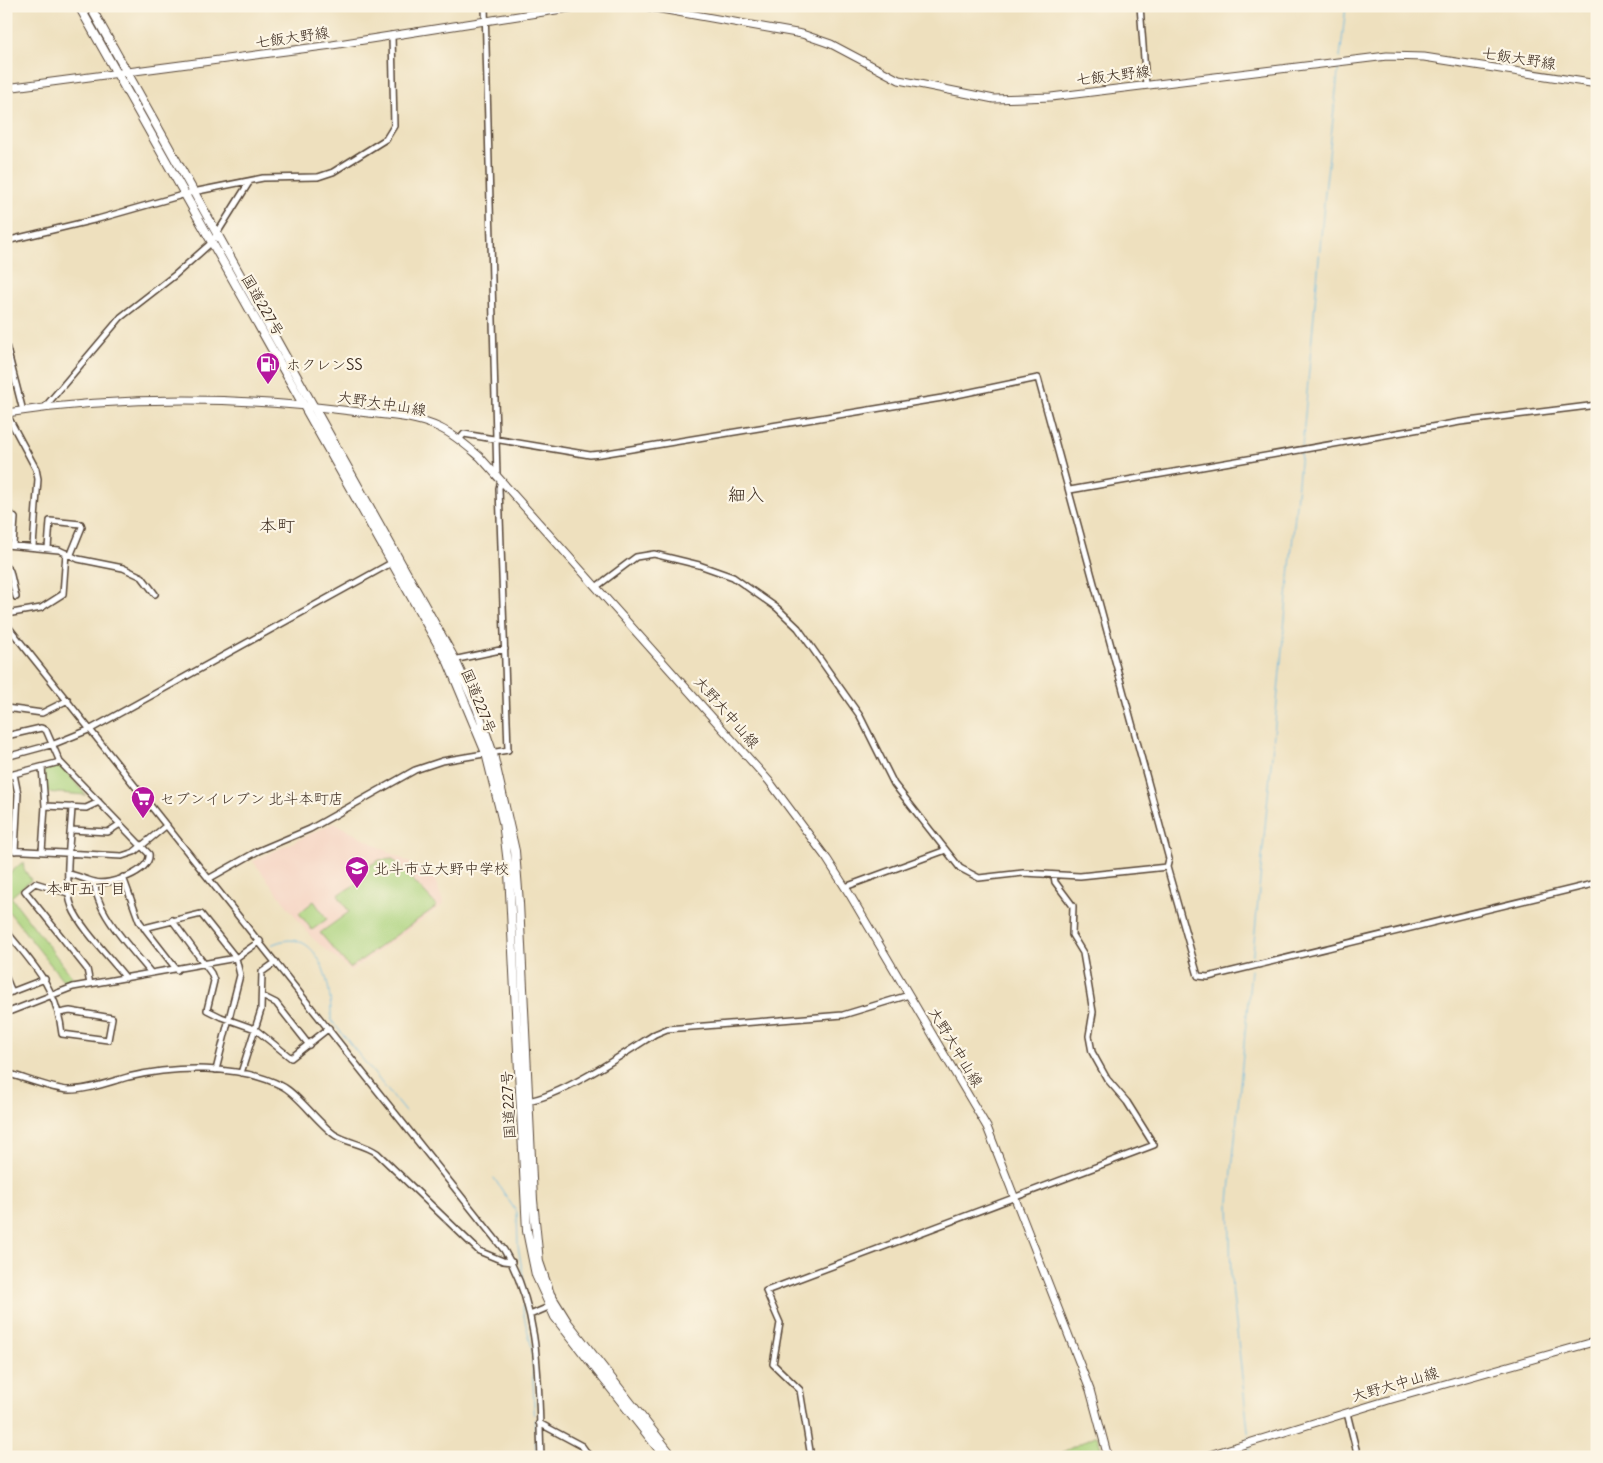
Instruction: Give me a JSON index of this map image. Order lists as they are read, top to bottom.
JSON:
{
  "streets": {
    "highway": ["国道227号"],
    "main road": ["七飯大野線", "大野大中山線"]
  },
  "crossings": [
    ["七飯大野線", "国道227号"],
    ["国道227号", "大野大中山線"]
  ],
  "districts": ["細入", "本町", "本町五丁目"],
  "places": {
    "fuel station": ["ホクレンSS"],
    "supermarket": ["セブンイレブン 北斗本町店"],
    "school or university": ["北斗市立大野中学校"]
  }
}
